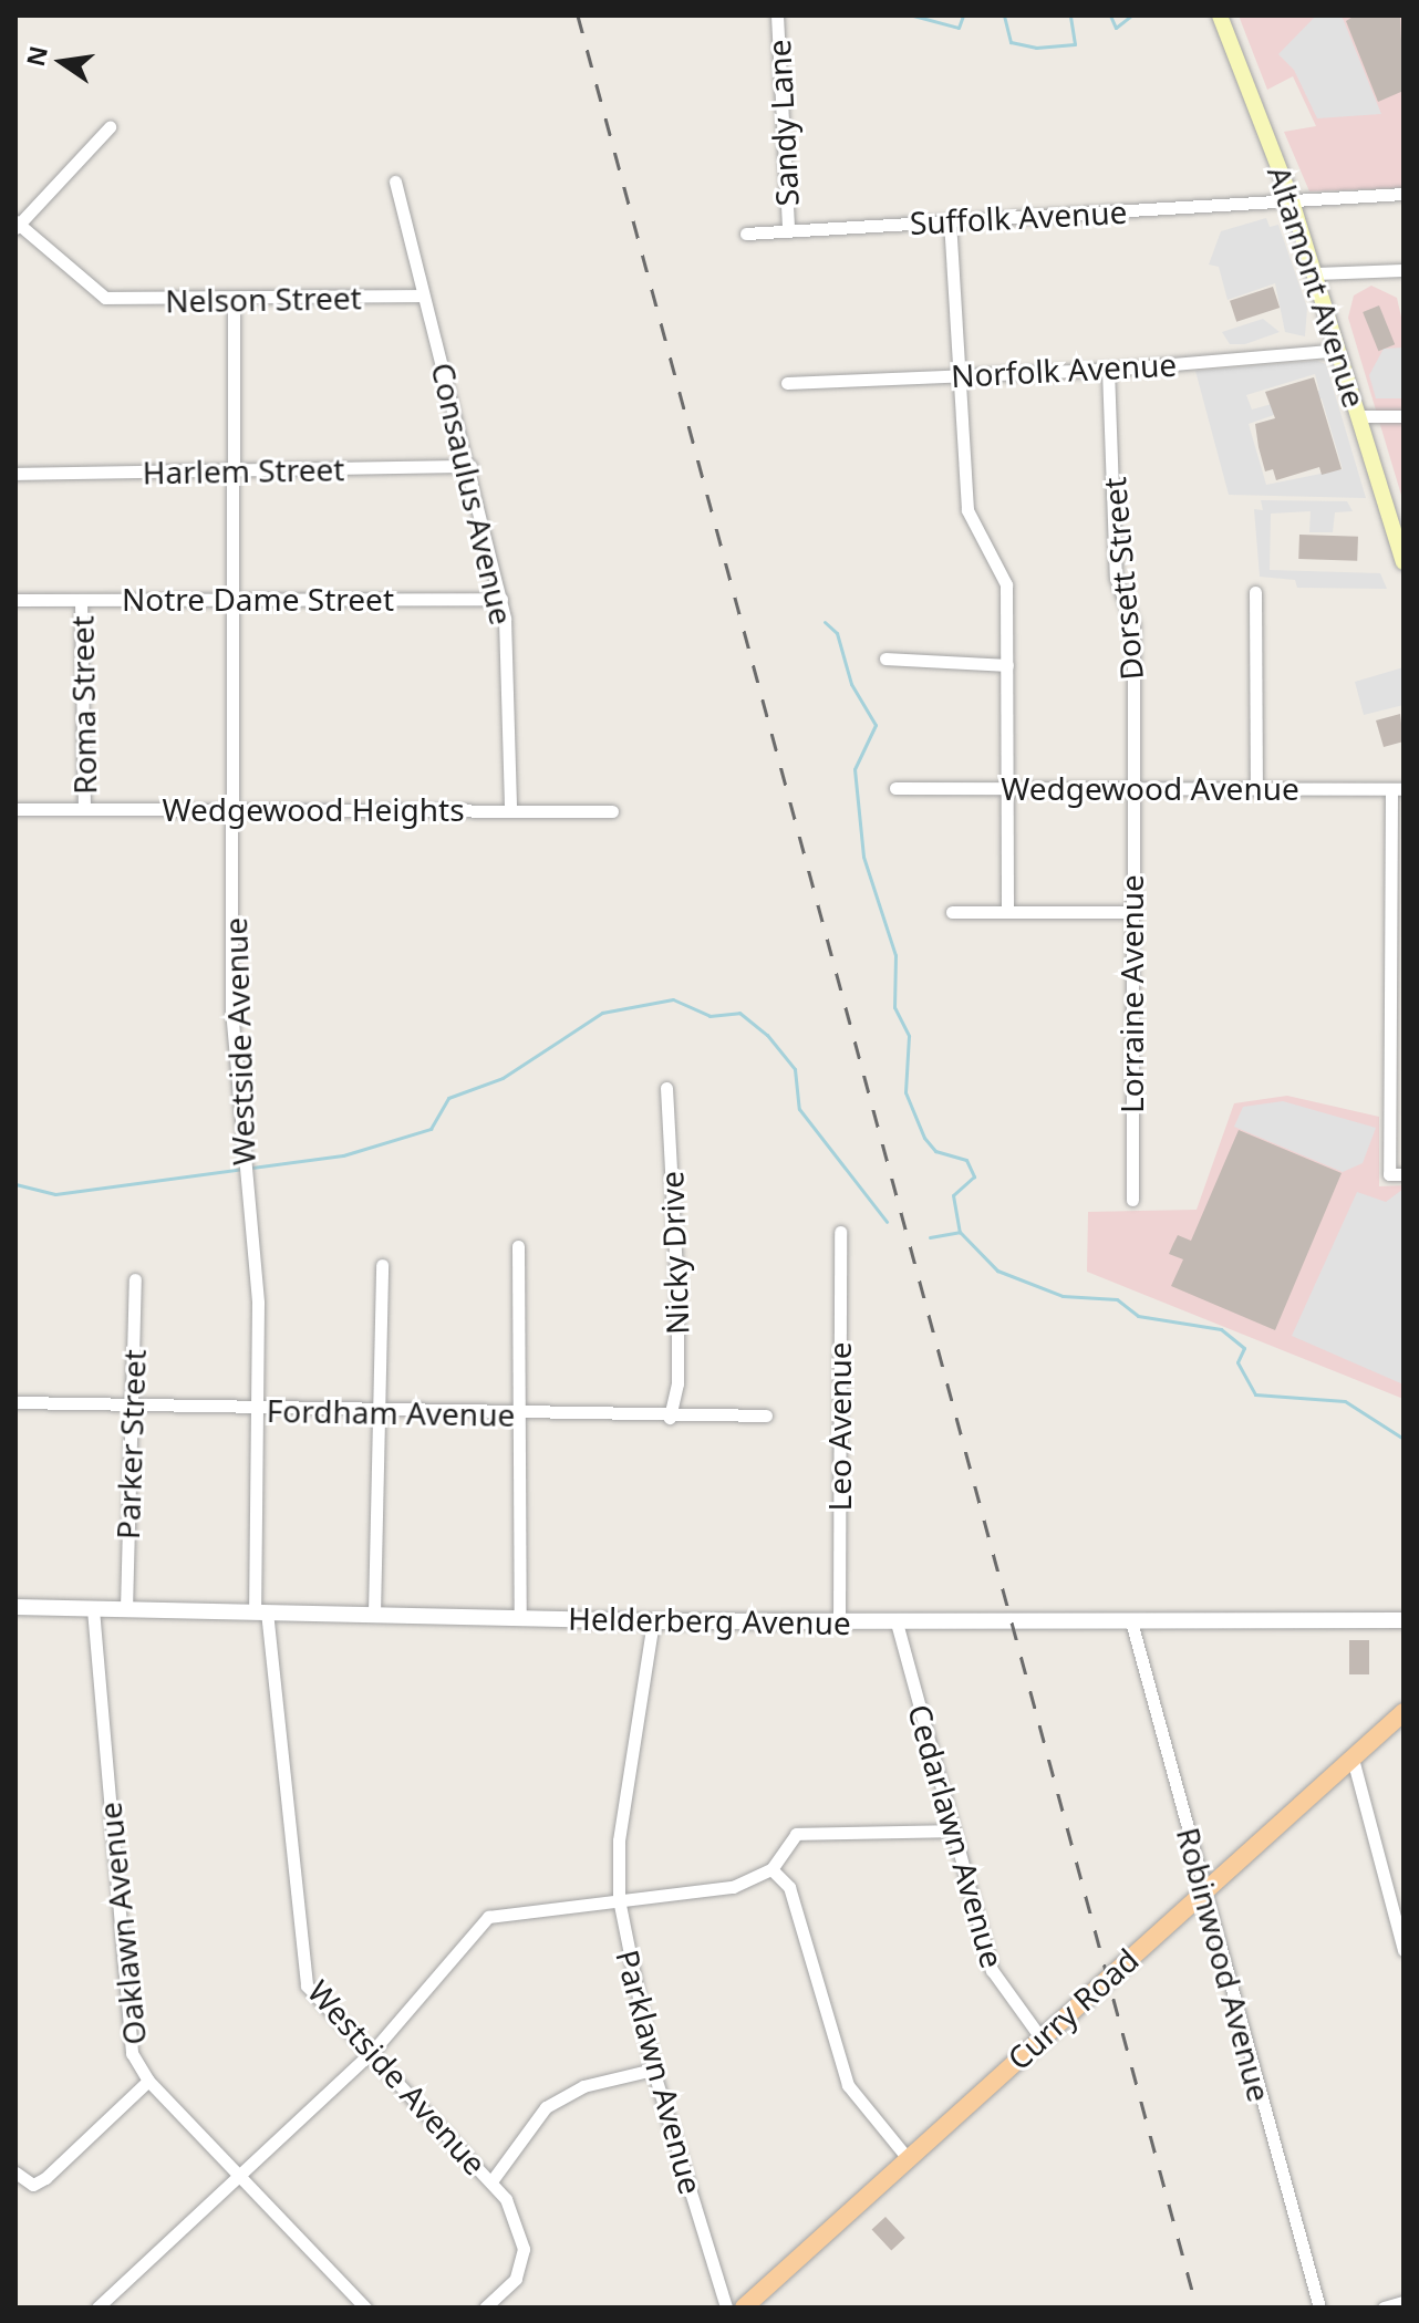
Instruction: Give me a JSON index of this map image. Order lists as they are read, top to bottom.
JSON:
{
  "streets": {
    "main road": ["Altamont Avenue", "Curry Road"],
    "street": [
      "Sandy Lane",
      "Suffolk Avenue",
      "Nelson Street",
      "Norfolk Avenue",
      "Harlem Street",
      "Consaulus Avenue",
      "Dorsett Street",
      "Notre Dame Street",
      "Roma Street",
      "Wedgewood Avenue",
      "Wedgewood Heights",
      "Lorraine Avenue",
      "Westside Avenue",
      "Nicky Drive",
      "Fordham Avenue",
      "Leo Avenue",
      "Parker Street",
      "Helderberg Avenue",
      "Cedarlawn Avenue",
      "Oaklawn Avenue",
      "Robinwood Avenue",
      "Parklawn Avenue"
    ]
  },
  "crossings": [
    ["Sandy Lane", "Suffolk Avenue"],
    ["Suffolk Avenue", "Altamont Avenue"],
    ["Altamont Avenue", "Norfolk Avenue"],
    ["Nelson Street", "Consaulus Avenue"],
    ["Nelson Street", "Westside Avenue"],
    ["Norfolk Avenue", "Dorsett Street"],
    ["Harlem Street", "Consaulus Avenue"],
    ["Harlem Street", "Westside Avenue"],
    ["Consaulus Avenue", "Notre Dame Street"],
    ["Consaulus Avenue", "Wedgewood Heights"],
    ["Dorsett Street", "Wedgewood Avenue"],
    ["Dorsett Street", "Lorraine Avenue"],
    ["Notre Dame Street", "Roma Street"],
    ["Notre Dame Street", "Westside Avenue"],
    ["Roma Street", "Wedgewood Heights"],
    ["Wedgewood Avenue", "Lorraine Avenue"],
    ["Wedgewood Heights", "Westside Avenue"],
    ["Westside Avenue", "Fordham Avenue"],
    ["Westside Avenue", "Helderberg Avenue"],
    ["Nicky Drive", "Fordham Avenue"],
    ["Fordham Avenue", "Parker Street"],
    ["Leo Avenue", "Helderberg Avenue"],
    ["Parker Street", "Helderberg Avenue"],
    ["Helderberg Avenue", "Cedarlawn Avenue"],
    ["Helderberg Avenue", "Oaklawn Avenue"],
    ["Helderberg Avenue", "Robinwood Avenue"],
    ["Helderberg Avenue", "Parklawn Avenue"],
    ["Cedarlawn Avenue", "Curry Road"],
    ["Robinwood Avenue", "Curry Road"]
  ],
  "north": "left"
}
